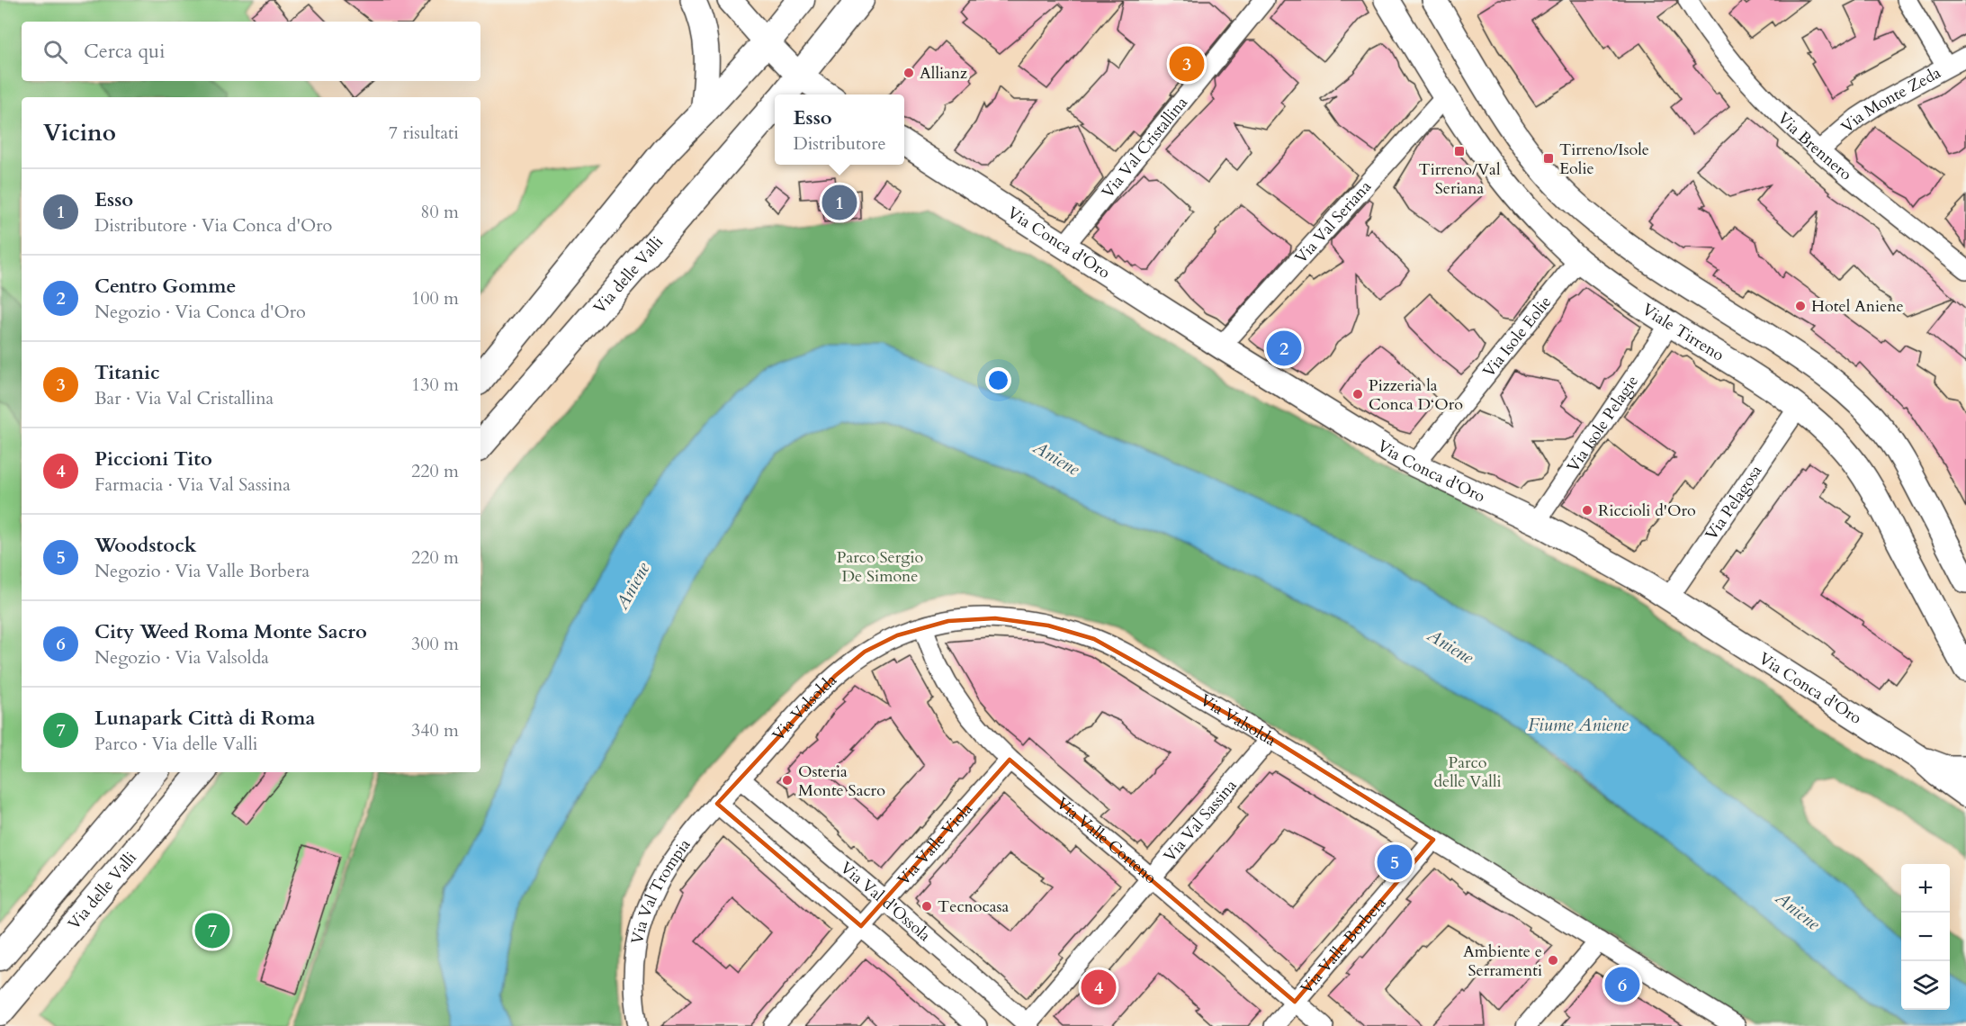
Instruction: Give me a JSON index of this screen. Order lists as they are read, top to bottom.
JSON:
{
  "streets": {
    "main road": ["Via delle Valli"],
    "street": [
      "Via Monte Zeda",
      "Via Brennero",
      "Via Val Cristallina",
      "Via Val Seriana",
      "Via Conca d'Oro",
      "Viale Tirreno",
      "Via Isole Eolie",
      "Via Isole Pelagie",
      "Via Pelagosa",
      "Via Valsolda",
      "Via Val Sassina",
      "Via Valle Corteno",
      "Via Valle Viola",
      "Via Val Trompia",
      "Via Val d'Ossola",
      "Via Valle Borbera"
    ]
  },
  "crossings": [
    ["Via Monte Zeda", "Via Brennero"],
    ["Via Val Cristallina", "Via Conca d'Oro"],
    ["Via Val Seriana", "Via Conca d'Oro"],
    ["Via Val Seriana", "Viale Tirreno"],
    ["Via Conca d'Oro", "Via Isole Eolie"],
    ["Via Conca d'Oro", "Via Isole Pelagie"],
    ["Via Conca d'Oro", "Via Pelagosa"],
    ["Viale Tirreno", "Via Isole Eolie"],
    ["Viale Tirreno", "Via Isole Pelagie"],
    ["Viale Tirreno", "Via Pelagosa"],
    ["Via Valsolda", "Via Val Sassina"],
    ["Via Valsolda", "Via Valle Corteno"],
    ["Via Valsolda", "Via Val Trompia"],
    ["Via Valsolda", "Via Val d'Ossola"],
    ["Via Valsolda", "Via Valle Borbera"],
    ["Via Val Sassina", "Via Valle Corteno"],
    ["Via Val Sassina", "Via Val d'Ossola"],
    ["Via Valle Corteno", "Via Valle Viola"],
    ["Via Valle Corteno", "Via Valle Borbera"],
    ["Via Valle Viola", "Via Val d'Ossola"],
    ["Via Val Trompia", "Via Val d'Ossola"]
  ],
  "water": ["Aniene", "Fiume Aniene"],
  "parks": ["Parco Sergio De Simone", "Parco delle Valli"],
  "places": {
    "other": [
      "Allianz",
      "Hotel Aniene",
      "Pizzeria la Conca D‘Oro",
      "Riccioli d'Oro",
      "Osteria Monte Sacro",
      "Tecnocasa",
      "Ambiente e Serramenti"
    ],
    "transit": ["Tirreno/Val Seriana", "Tirreno/Isole Eolie"]
  },
  "page": {
    "search": "Cerca qui",
    "pins": [
      "3",
      "1",
      "2",
      "5",
      "7",
      "6",
      "4"
    ],
    "popup": ["Esso", "Distributore"],
    "heading": ["Vicino", "7 risultati"],
    "list": [
      {
        "mark": "1",
        "name": "Esso",
        "note": "Distributore · Via Conca d'Oro",
        "value": "80 m"
      },
      {
        "mark": "2",
        "name": "Centro Gomme",
        "note": "Negozio · Via Conca d'Oro",
        "value": "100 m"
      },
      {
        "mark": "3",
        "name": "Titanic",
        "note": "Bar · Via Val Cristallina",
        "value": "130 m"
      },
      {
        "mark": "4",
        "name": "Piccioni Tito",
        "note": "Farmacia · Via Val Sassina",
        "value": "220 m"
      },
      {
        "mark": "5",
        "name": "Woodstock",
        "note": "Negozio · Via Valle Borbera",
        "value": "220 m"
      },
      {
        "mark": "6",
        "name": "City Weed Roma Monte Sacro",
        "note": "Negozio · Via Valsolda",
        "value": "300 m"
      },
      {
        "mark": "7",
        "name": "Lunapark Città di Roma",
        "note": "Parco · Via delle Valli",
        "value": "340 m"
      }
    ],
    "map_buttons": ["+", "−"]
  }
}
